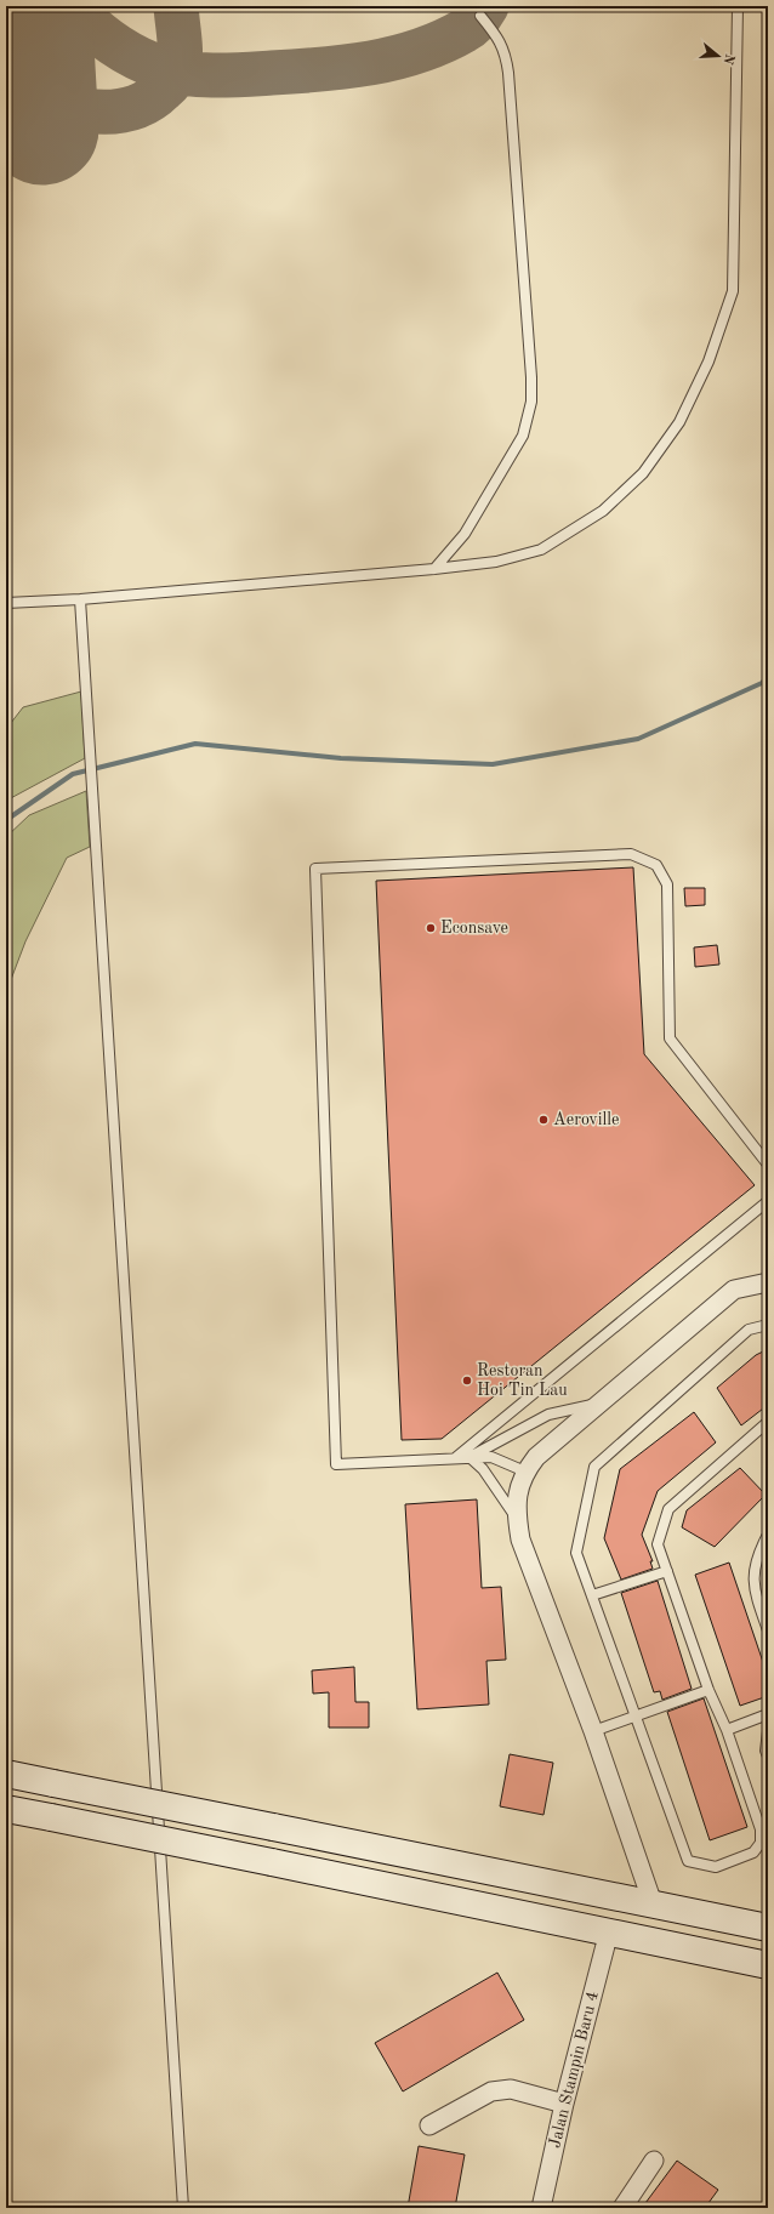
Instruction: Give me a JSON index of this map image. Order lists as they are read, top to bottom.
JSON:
{
  "streets": {
    "street": ["Jalan Stampin Baru 4"]
  },
  "places": ["Econsave", "Aeroville", "Restoran Hoi Tin Lau"],
  "north": "right"
}
